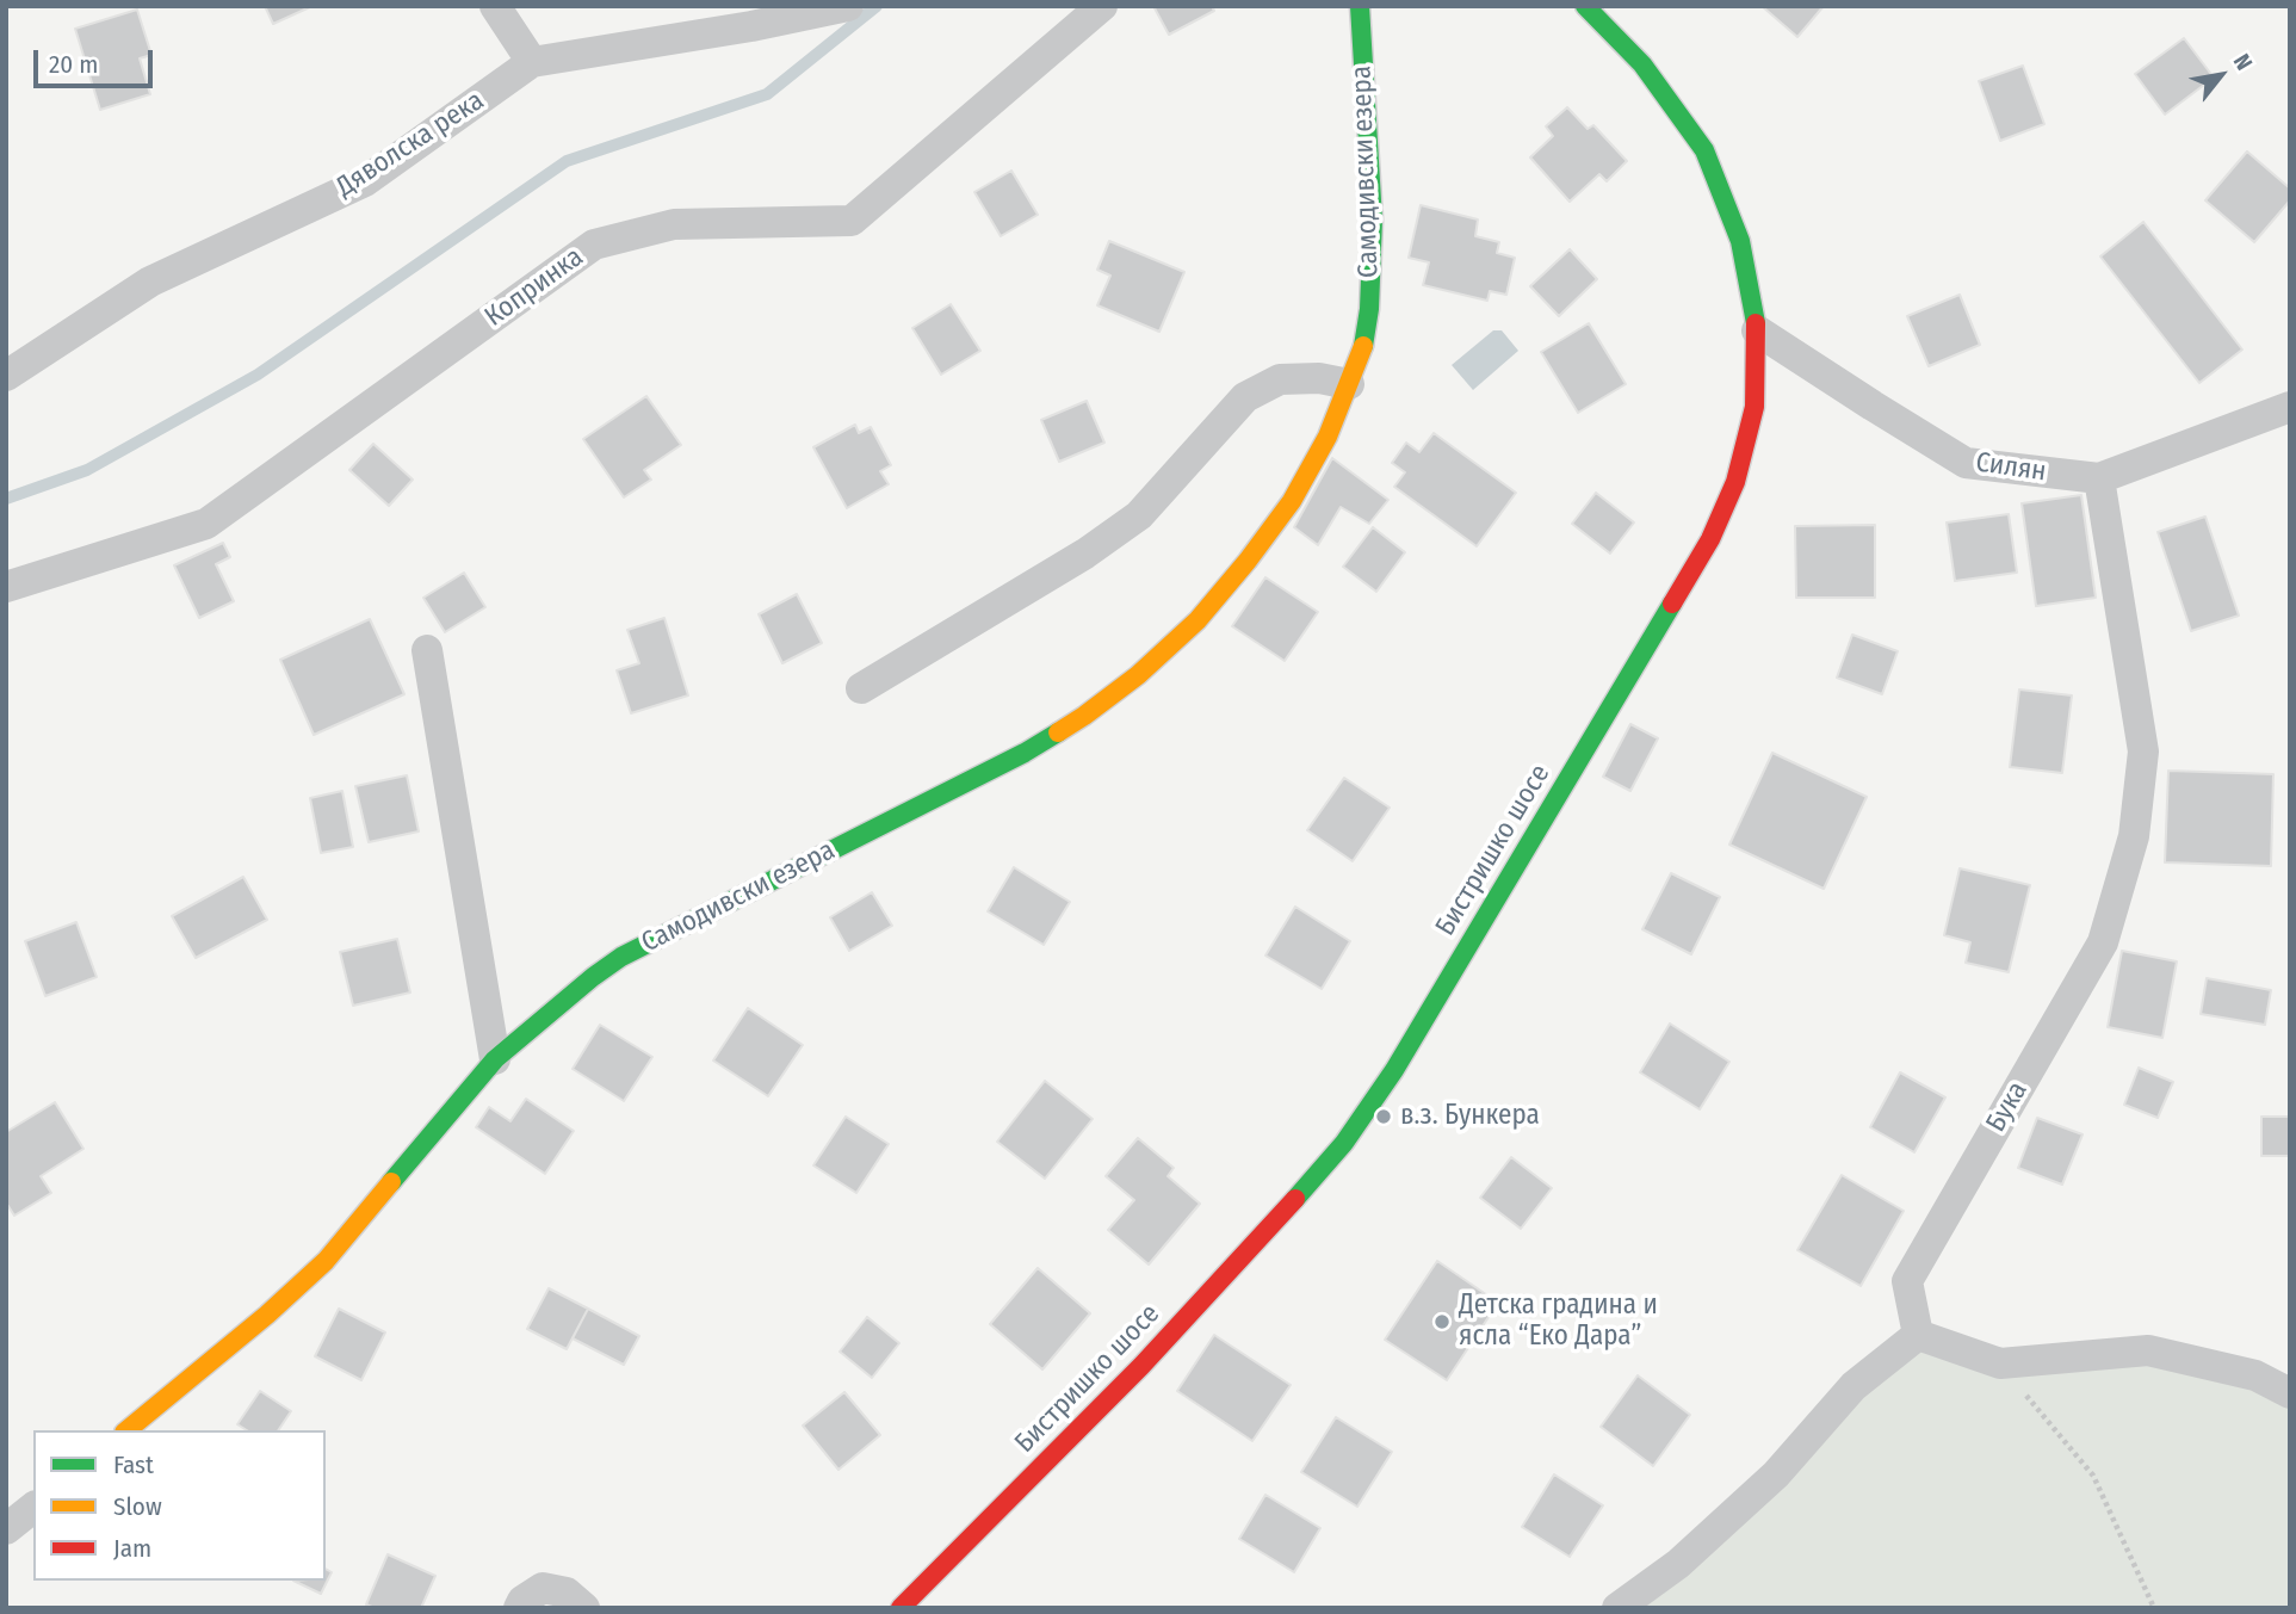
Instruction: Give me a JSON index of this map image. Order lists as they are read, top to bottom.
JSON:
{
  "streets": {
    "street": [
      "Дяволска река",
      "Самодивски езера",
      "Копринка",
      "Силян",
      "Бистришко шосе",
      "Бука"
    ]
  },
  "crossings": [
    ["Силян", "Бистришко шосе"],
    ["Силян", "Бука"]
  ],
  "places": ["в.з. Бункера", "Детска градина и ясла “Еко Дара”"],
  "legend": ["Fast", "Slow", "Jam"],
  "scale_bar": "20 m",
  "north": "top right"
}
